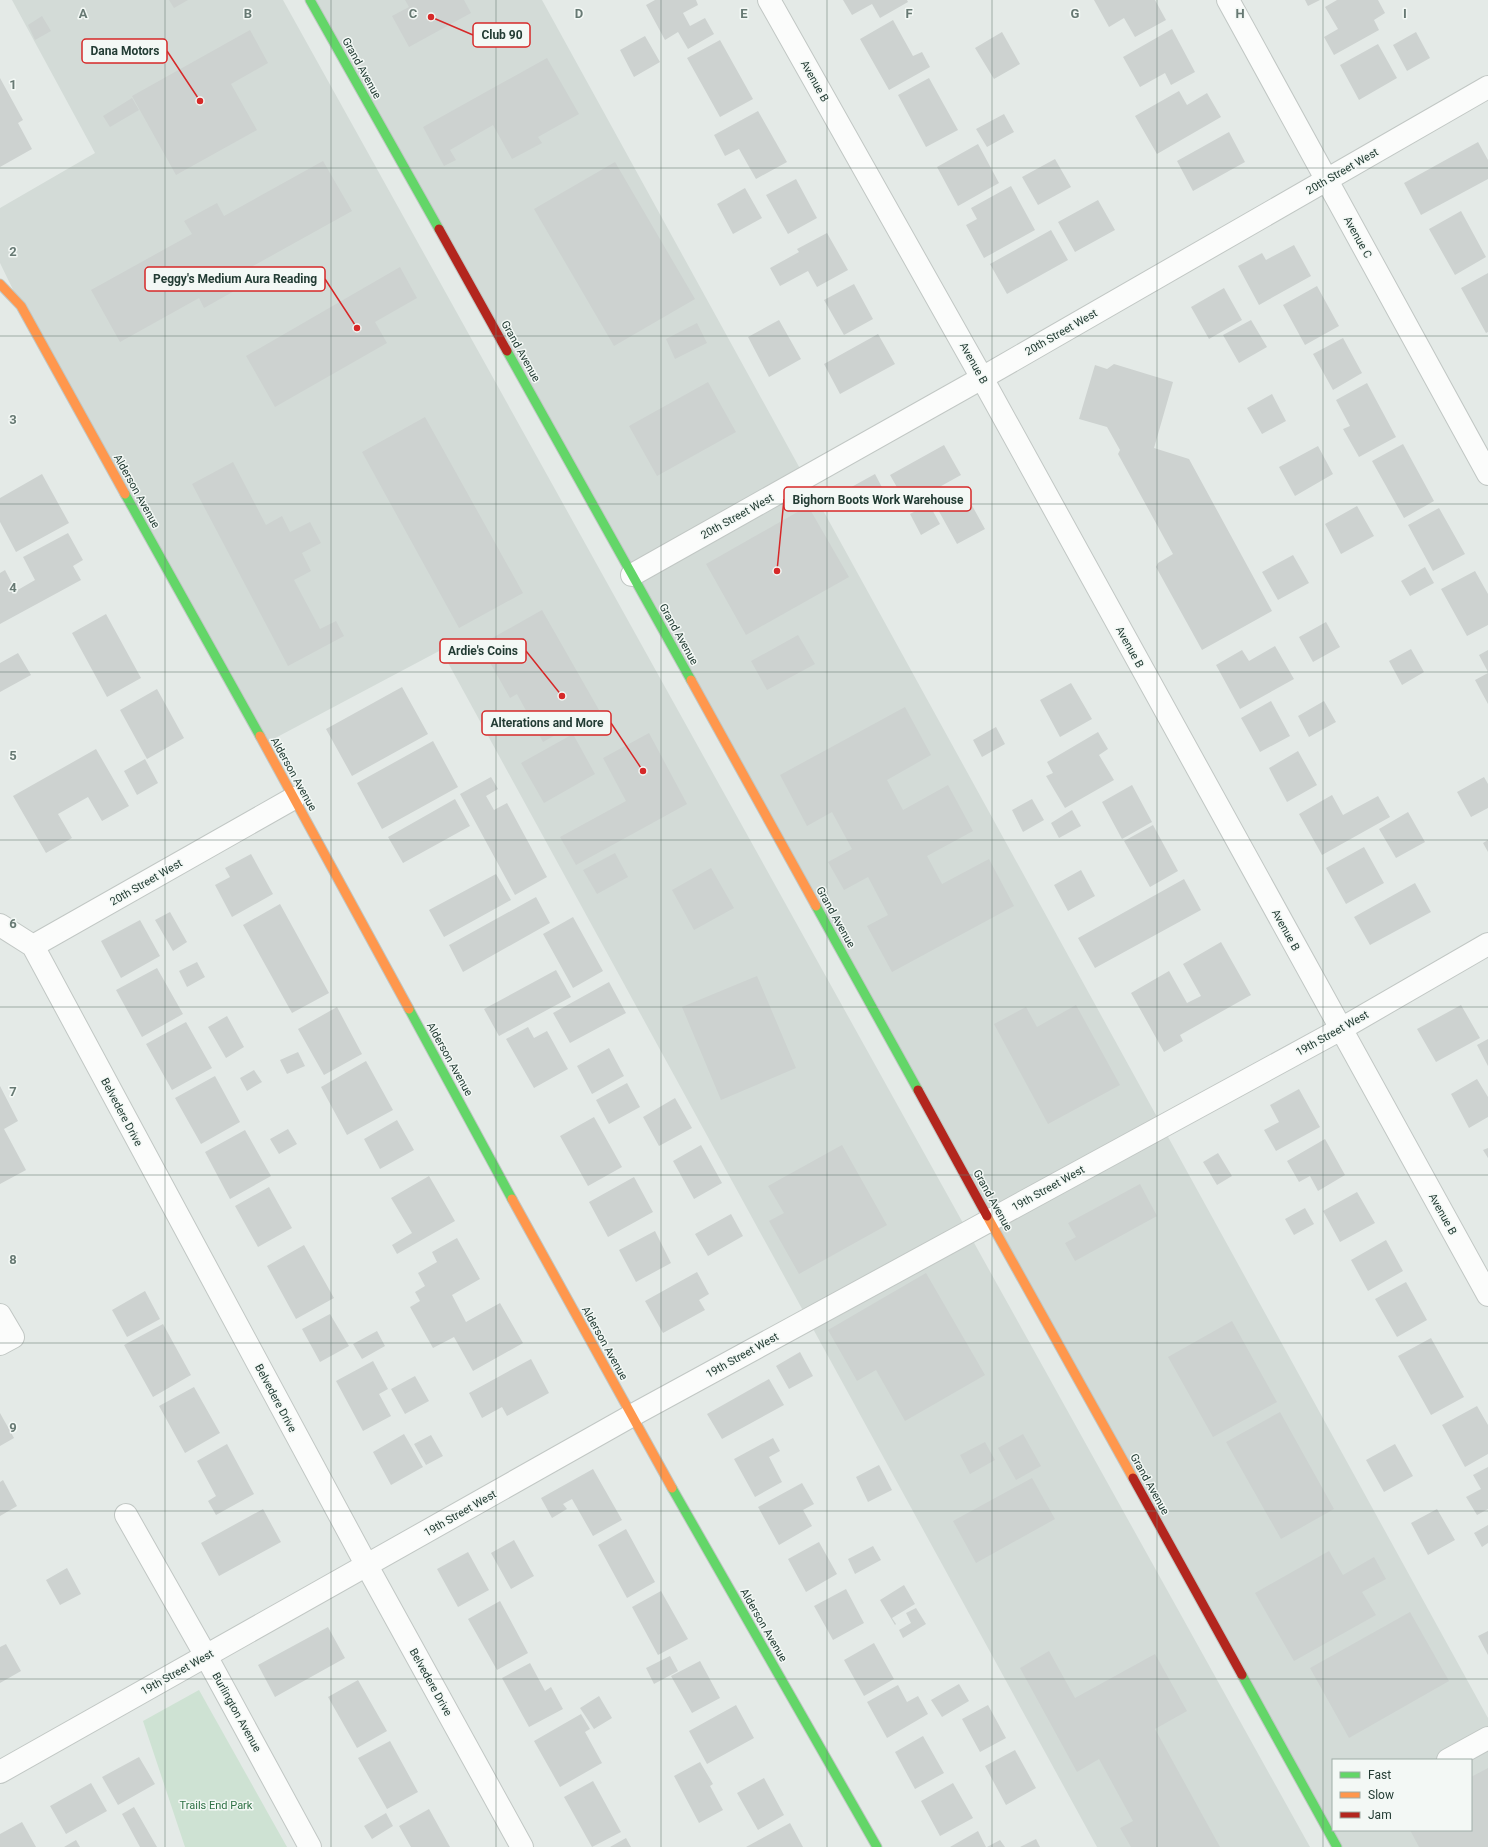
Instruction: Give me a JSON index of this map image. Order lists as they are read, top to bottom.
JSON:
{
  "streets": {
    "main road": ["Grand Avenue", "Alderson Avenue"],
    "street": [
      "Avenue B",
      "20th Street West",
      "Avenue C",
      "19th Street West",
      "Belvedere Drive",
      "Burlington Avenue"
    ]
  },
  "crossings": [
    ["Grand Avenue", "20th Street West"],
    ["Grand Avenue", "19th Street West"],
    ["Avenue B", "20th Street West"],
    ["Avenue B", "19th Street West"],
    ["20th Street West", "Avenue C"],
    ["20th Street West", "Alderson Avenue"],
    ["20th Street West", "Belvedere Drive"],
    ["Alderson Avenue", "19th Street West"],
    ["19th Street West", "Belvedere Drive"],
    ["19th Street West", "Burlington Avenue"]
  ],
  "parks": ["Trails End Park"],
  "places": [
    "Club 90",
    "Dana Motors",
    "Peggy's Medium Aura Reading",
    "Bighorn Boots Work Warehouse",
    "Ardie's Coins",
    "Alterations and More"
  ],
  "legend": ["Fast", "Slow", "Jam"],
  "grid": {
    "columns": [
      "A",
      "B",
      "C",
      "D",
      "E",
      "F",
      "G",
      "H",
      "I"
    ],
    "rows": [
      "1",
      "2",
      "3",
      "4",
      "5",
      "6",
      "7",
      "8",
      "9"
    ]
  }
}
